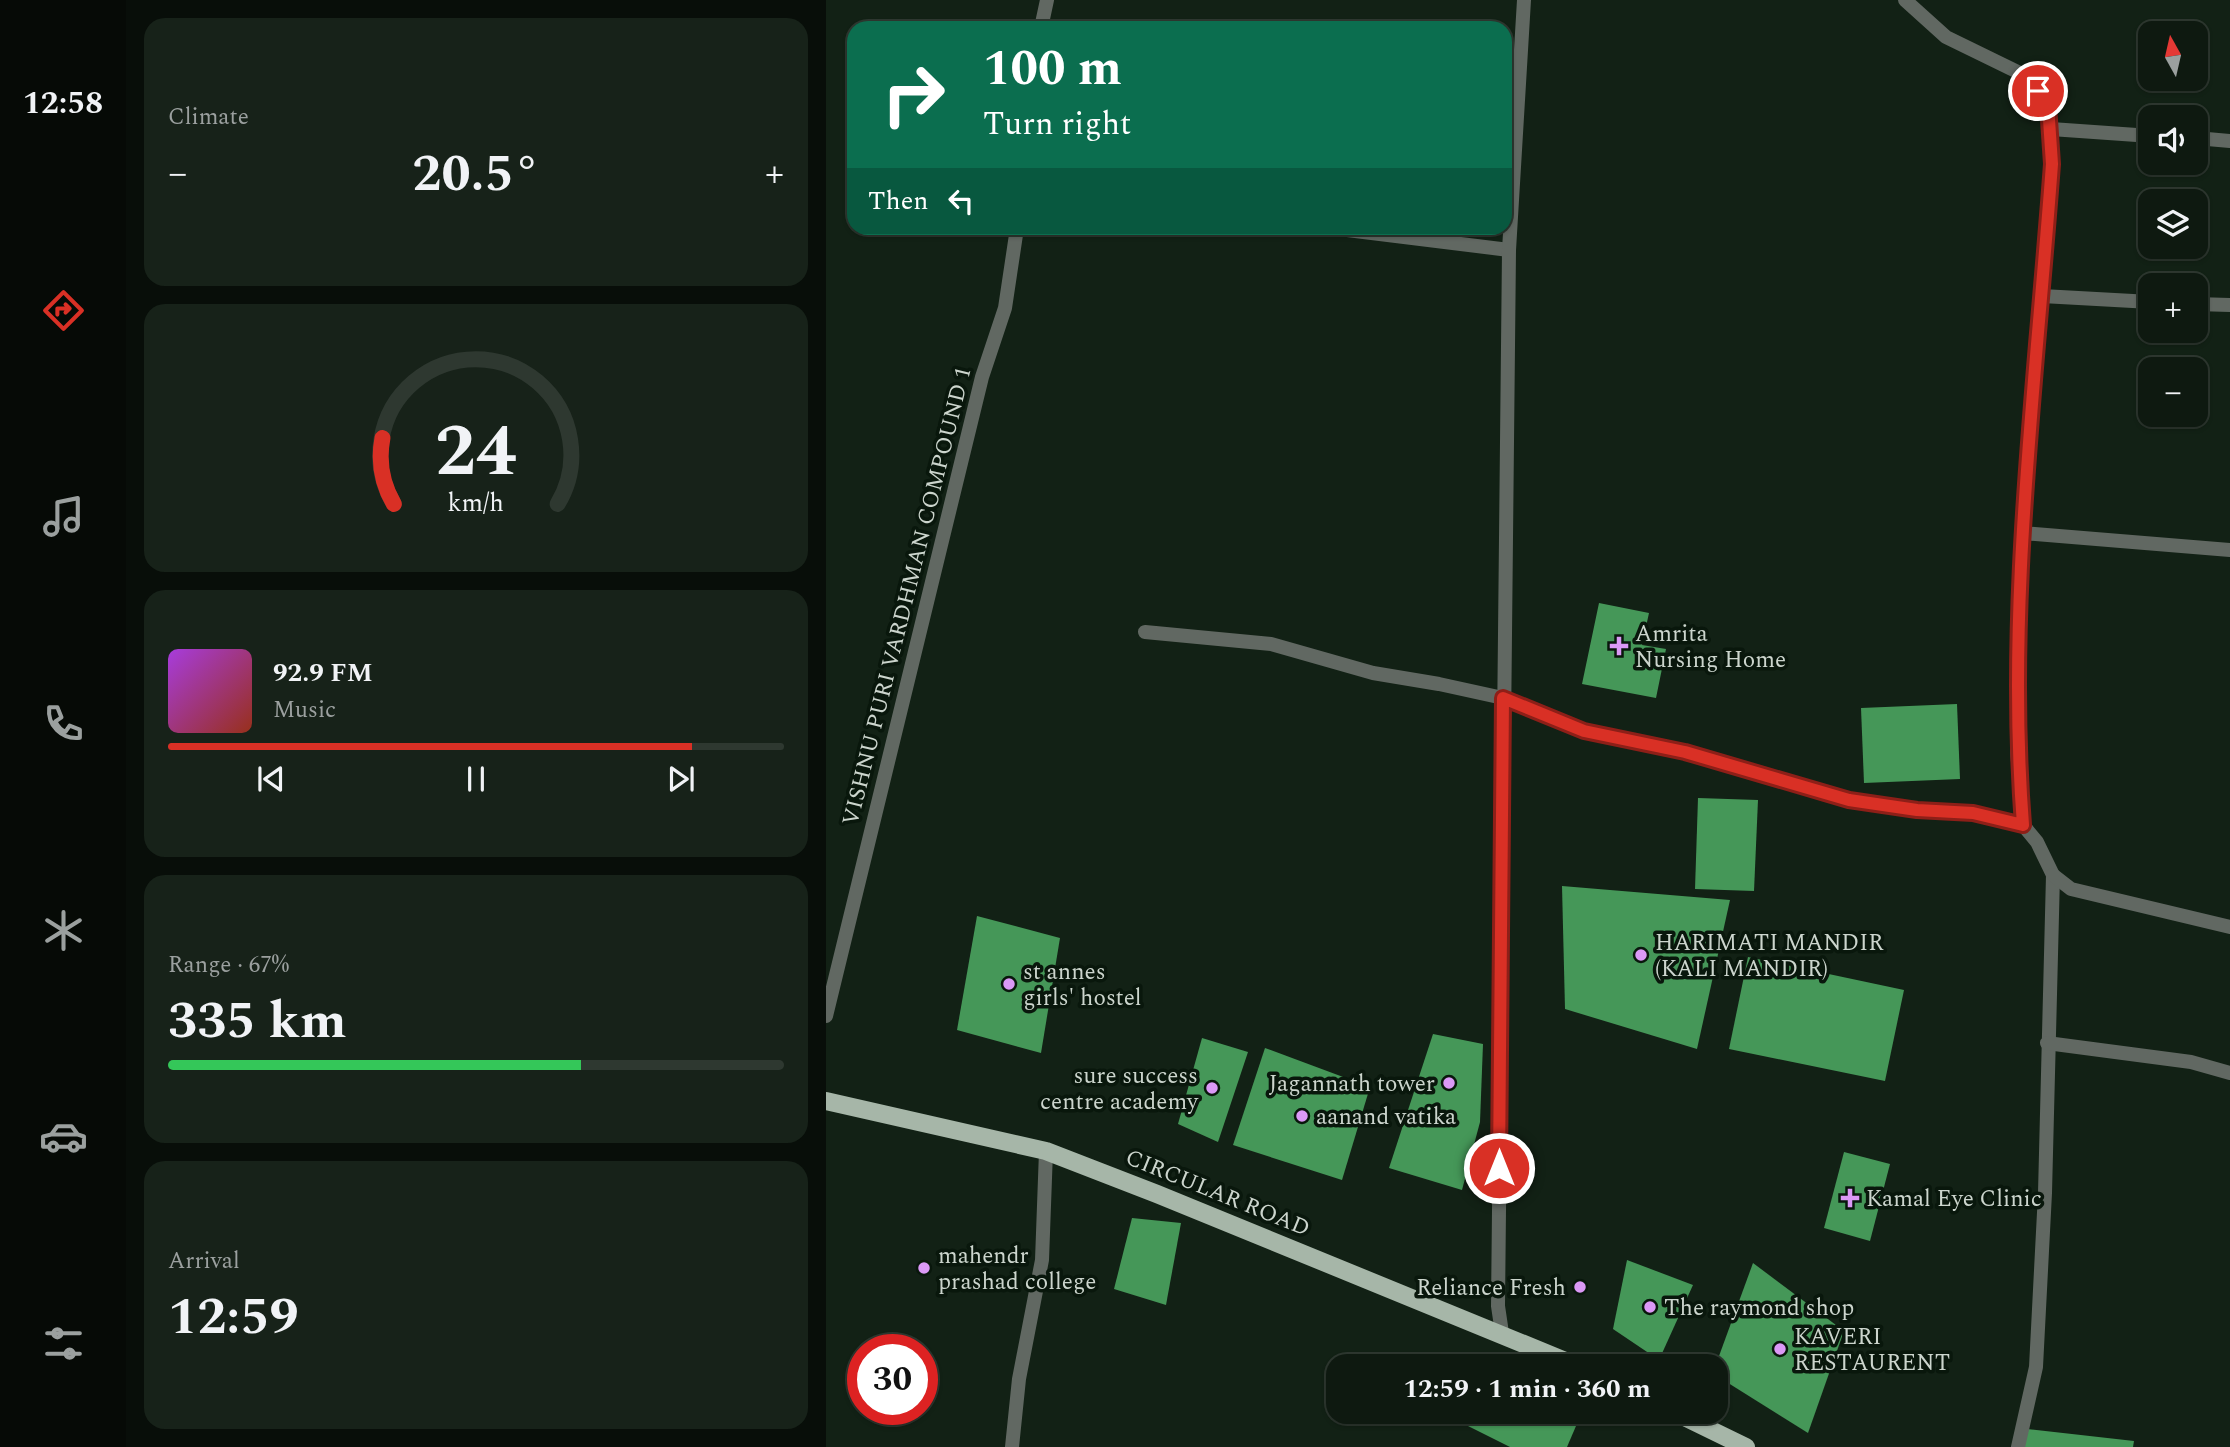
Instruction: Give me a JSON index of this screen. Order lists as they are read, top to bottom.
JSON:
{
  "streets": {
    "main road": ["CIRCULAR ROAD"],
    "street": ["VISHNU PURI VARDHMAN COMPOUND 1"]
  },
  "places": {
    "health": ["Amrita Nursing Home", "Kamal Eye Clinic"],
    "other": [
      "HARIMATI MANDIR (KALI MANDIR)",
      "st annes girls' hostel",
      "Jagannath tower",
      "sure success centre academy",
      "aanand vatika",
      "mahendr prashad college",
      "Reliance Fresh",
      "The raymond shop",
      "KAVERI RESTAURENT"
    ]
  },
  "north": "top",
  "page": {
    "tabs": "12:58",
    "tile": [
      "Climate",
      ["Range · 67%", "335 km"],
      ["Arrival", "12:59"]
    ],
    "map_buttons": ["+", "−"],
    "turn": ["100 m", "Turn right"],
    "heat": ["−", "20.5°", "+"],
    "then": "Then",
    "song": ["92.9 FM", "Music"],
    "limit": "30",
    "trip": "12:59 · 1 min · 360 m",
    "gauge": ["24", "km/h"]
  }
}
